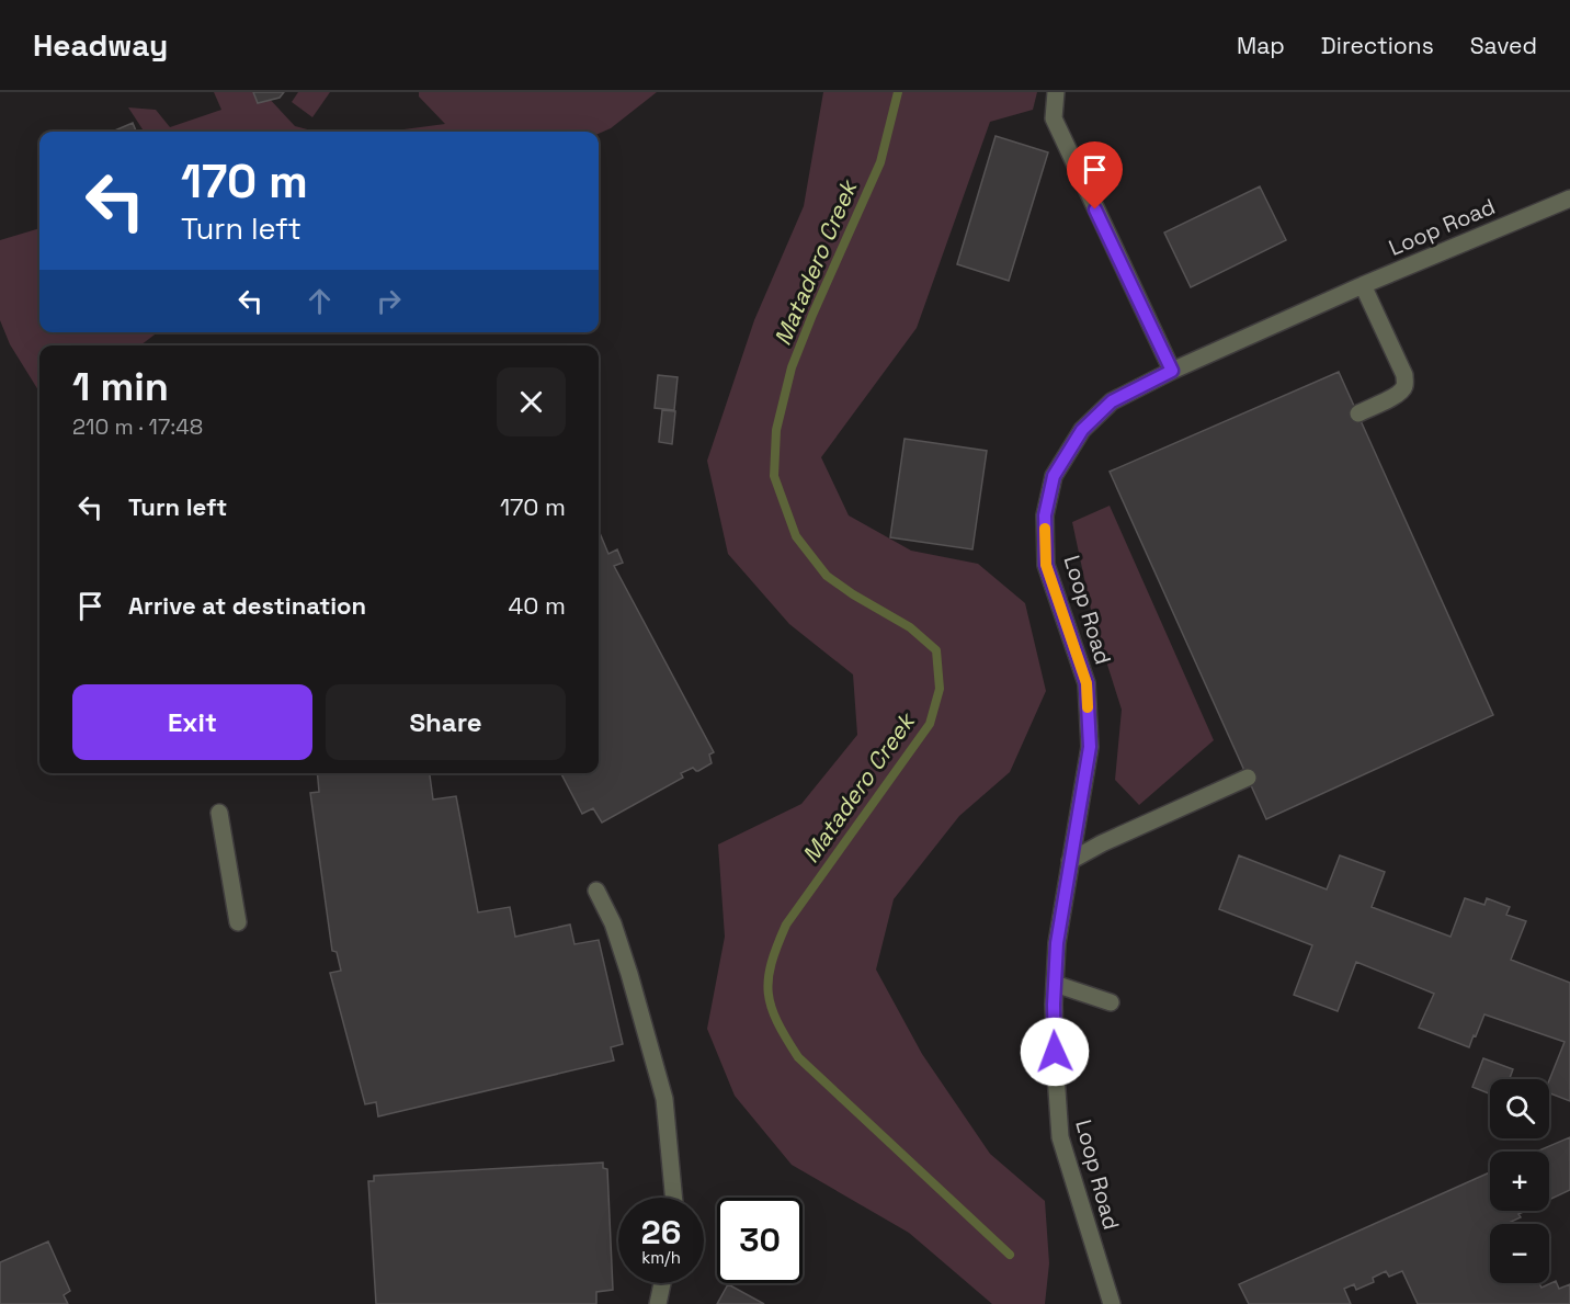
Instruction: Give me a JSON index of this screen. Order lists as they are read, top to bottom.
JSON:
{
  "streets": {
    "street": ["Loop Road"]
  },
  "water": ["Matadero Creek"],
  "page": {
    "header": "Headway",
    "nav": ["Map", "Directions", "Saved"],
    "turn": ["170 m", "Turn left"],
    "heading": ["1 min", "210 m · 17:48"],
    "list": [
      {
        "name": "Turn left",
        "value": "170 m"
      },
      {
        "name": "Arrive at destination",
        "value": "40 m"
      }
    ],
    "buttons": ["Exit", "Share"],
    "map_buttons": ["+", "−"],
    "speed": "26 km/h",
    "limit": "30"
  }
}
